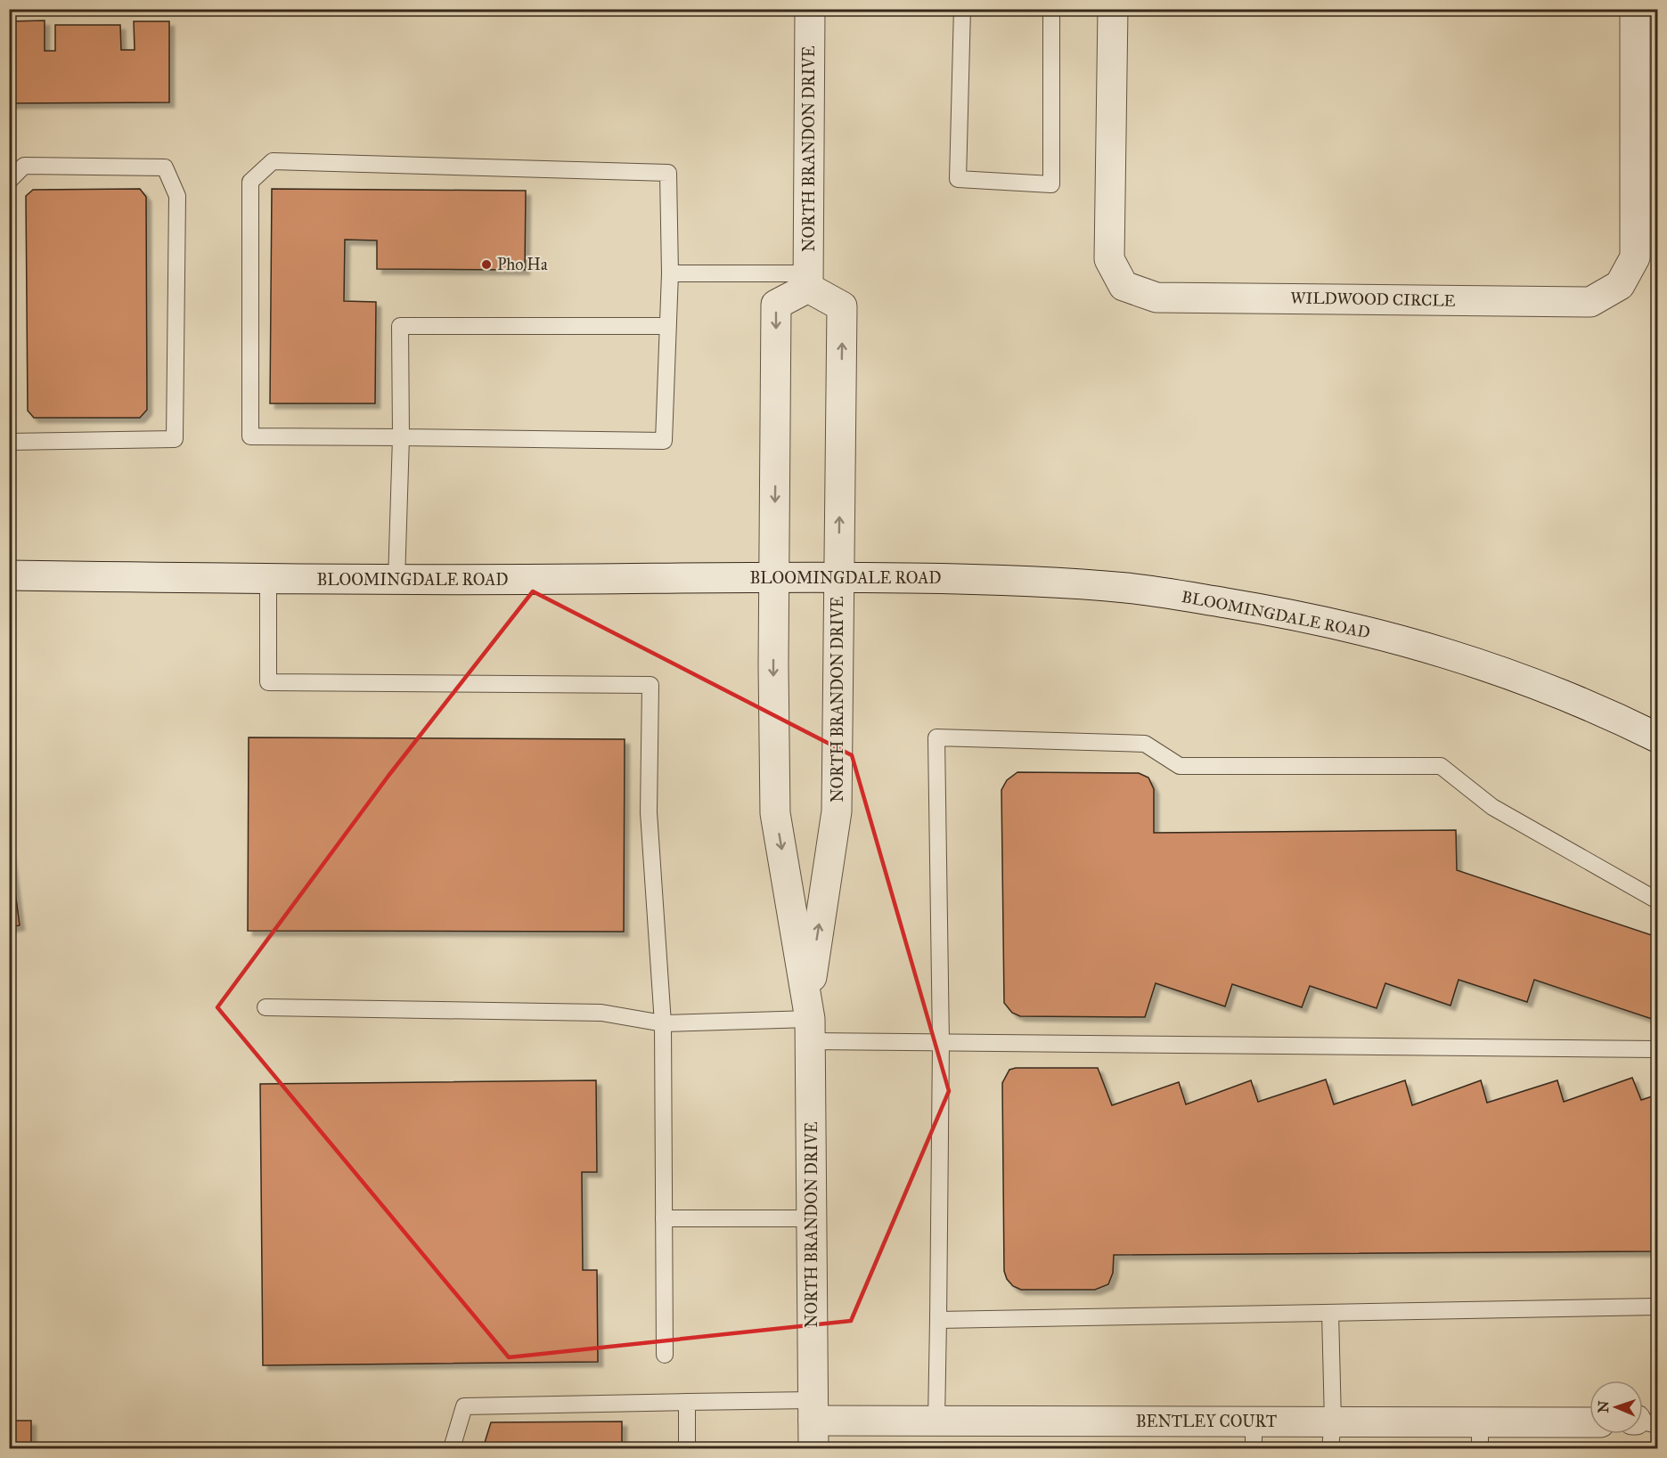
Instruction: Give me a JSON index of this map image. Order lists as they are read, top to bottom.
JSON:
{
  "streets": {
    "street": [
      "NORTH BRANDON DRIVE",
      "WILDWOOD CIRCLE",
      "BLOOMINGDALE ROAD",
      "BENTLEY COURT"
    ]
  },
  "crossings": [
    ["NORTH BRANDON DRIVE", "BLOOMINGDALE ROAD"],
    ["NORTH BRANDON DRIVE", "BENTLEY COURT"]
  ],
  "places": ["Pho Ha"],
  "north": "left"
}
